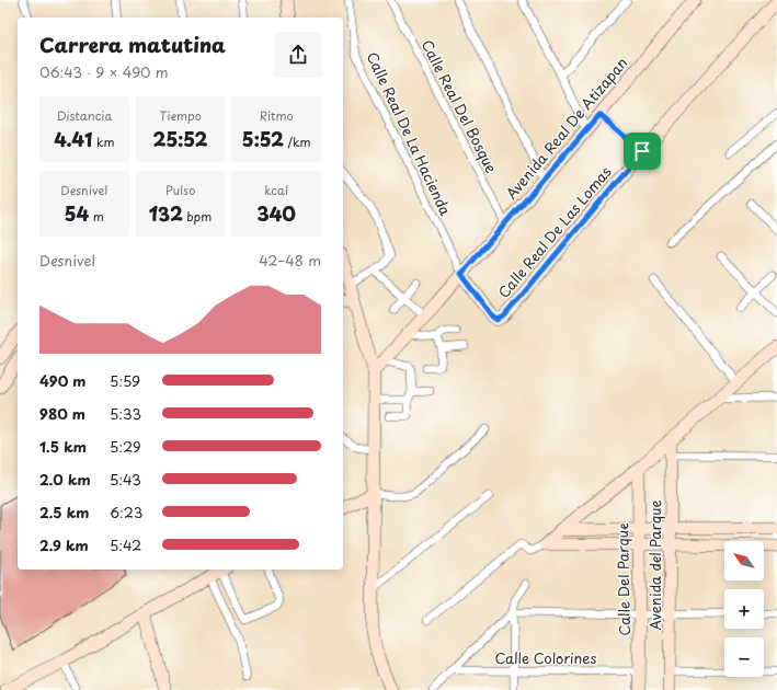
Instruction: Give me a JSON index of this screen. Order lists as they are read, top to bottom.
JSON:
{
  "streets": {
    "street": [
      "Calle Real Del Bosque",
      "Avenida Real De Atizapan",
      "Calle Real De La Hacienda",
      "Calle Real De Las Lomas",
      "Avenida del Parque",
      "Calle Del Parque",
      "Calle Colorines"
    ]
  },
  "crossings": [
    ["Calle Real Del Bosque", "Avenida Real De Atizapan"],
    ["Avenida Real De Atizapan", "Calle Real De La Hacienda"],
    ["Avenida Real De Atizapan", "Calle Real De Las Lomas"],
    ["Calle Real De La Hacienda", "Calle Real De Las Lomas"],
    ["Calle Del Parque", "Calle Colorines"]
  ],
  "north": "top left",
  "page": {
    "heading": ["Carrera matutina", "06:43 · 9 × 490 m"],
    "stats": [
      ["Distancia", "4.41 km"],
      ["Tiempo", "25:52"],
      ["Ritmo", "5:52 /km"],
      ["Desnivel", "54 m"],
      ["Pulso", "132 bpm"],
      ["kcal", "340"]
    ],
    "chart": ["Desnivel", "42–48 m"],
    "list": [
      {
        "name": "490 m",
        "note": "5:59"
      },
      {
        "name": "980 m",
        "note": "5:33"
      },
      {
        "name": "1.5 km",
        "note": "5:29"
      },
      {
        "name": "2.0 km",
        "note": "5:43"
      },
      {
        "name": "2.5 km",
        "note": "6:23"
      },
      {
        "name": "2.9 km",
        "note": "5:42"
      }
    ],
    "map_buttons": ["+", "−"]
  }
}
